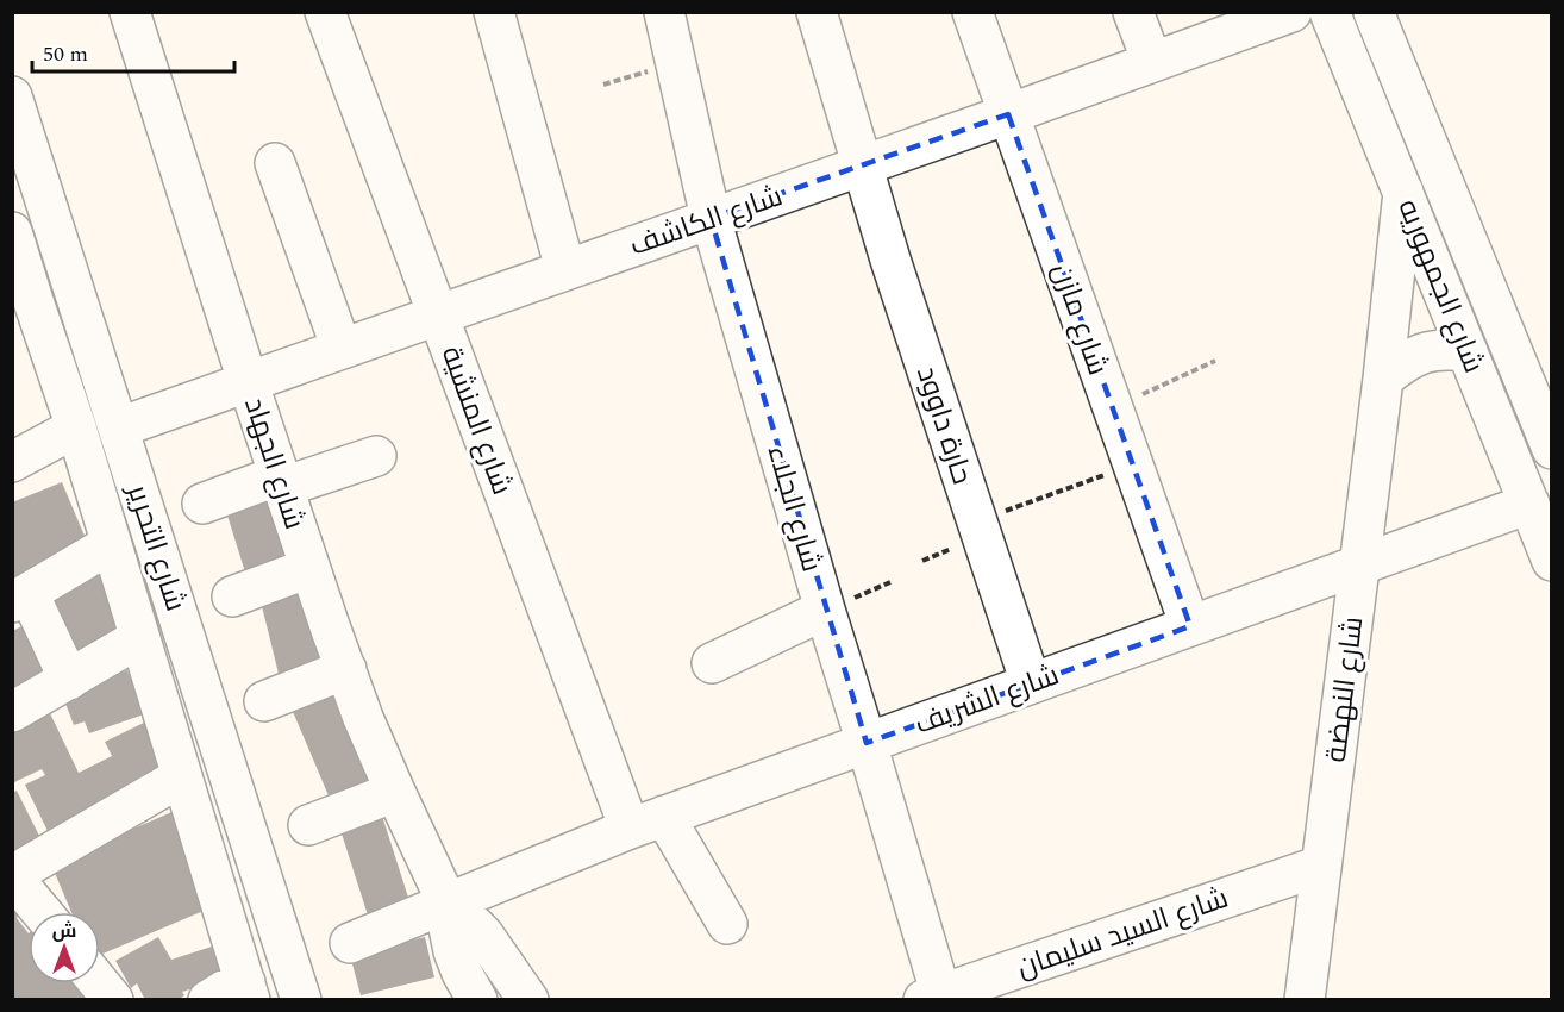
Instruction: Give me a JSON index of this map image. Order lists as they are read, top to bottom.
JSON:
{
  "streets": {
    "street": [
      "شارع الكاشف",
      "شارع الجمهوريه",
      "شارع مازن",
      "شارع المنشية",
      "حارة داوود",
      "شارع الجهاد",
      "شارع الجلاء",
      "شارع التحرير",
      "شارع النهضة",
      "شارع الشريف",
      "شارع السيد سليمان"
    ]
  },
  "crossings": [
    ["شارع الكاشف", "شارع مازن"],
    ["شارع الكاشف", "شارع المنشية"],
    ["شارع الكاشف", "حارة داوود"],
    ["شارع الكاشف", "شارع الجهاد"],
    ["شارع الكاشف", "شارع الجلاء"],
    ["شارع الكاشف", "شارع التحرير"],
    ["شارع الجمهوريه", "شارع النهضة"],
    ["شارع الجمهوريه", "شارع الشريف"],
    ["شارع مازن", "شارع الشريف"],
    ["شارع المنشية", "شارع الشريف"],
    ["حارة داوود", "شارع الشريف"],
    ["شارع الجهاد", "شارع الشريف"],
    ["شارع الجلاء", "شارع الشريف"],
    ["شارع الجلاء", "شارع السيد سليمان"],
    ["شارع النهضة", "شارع الشريف"],
    ["شارع النهضة", "شارع السيد سليمان"]
  ],
  "scale_bar": "50 m",
  "north": "top"
}
